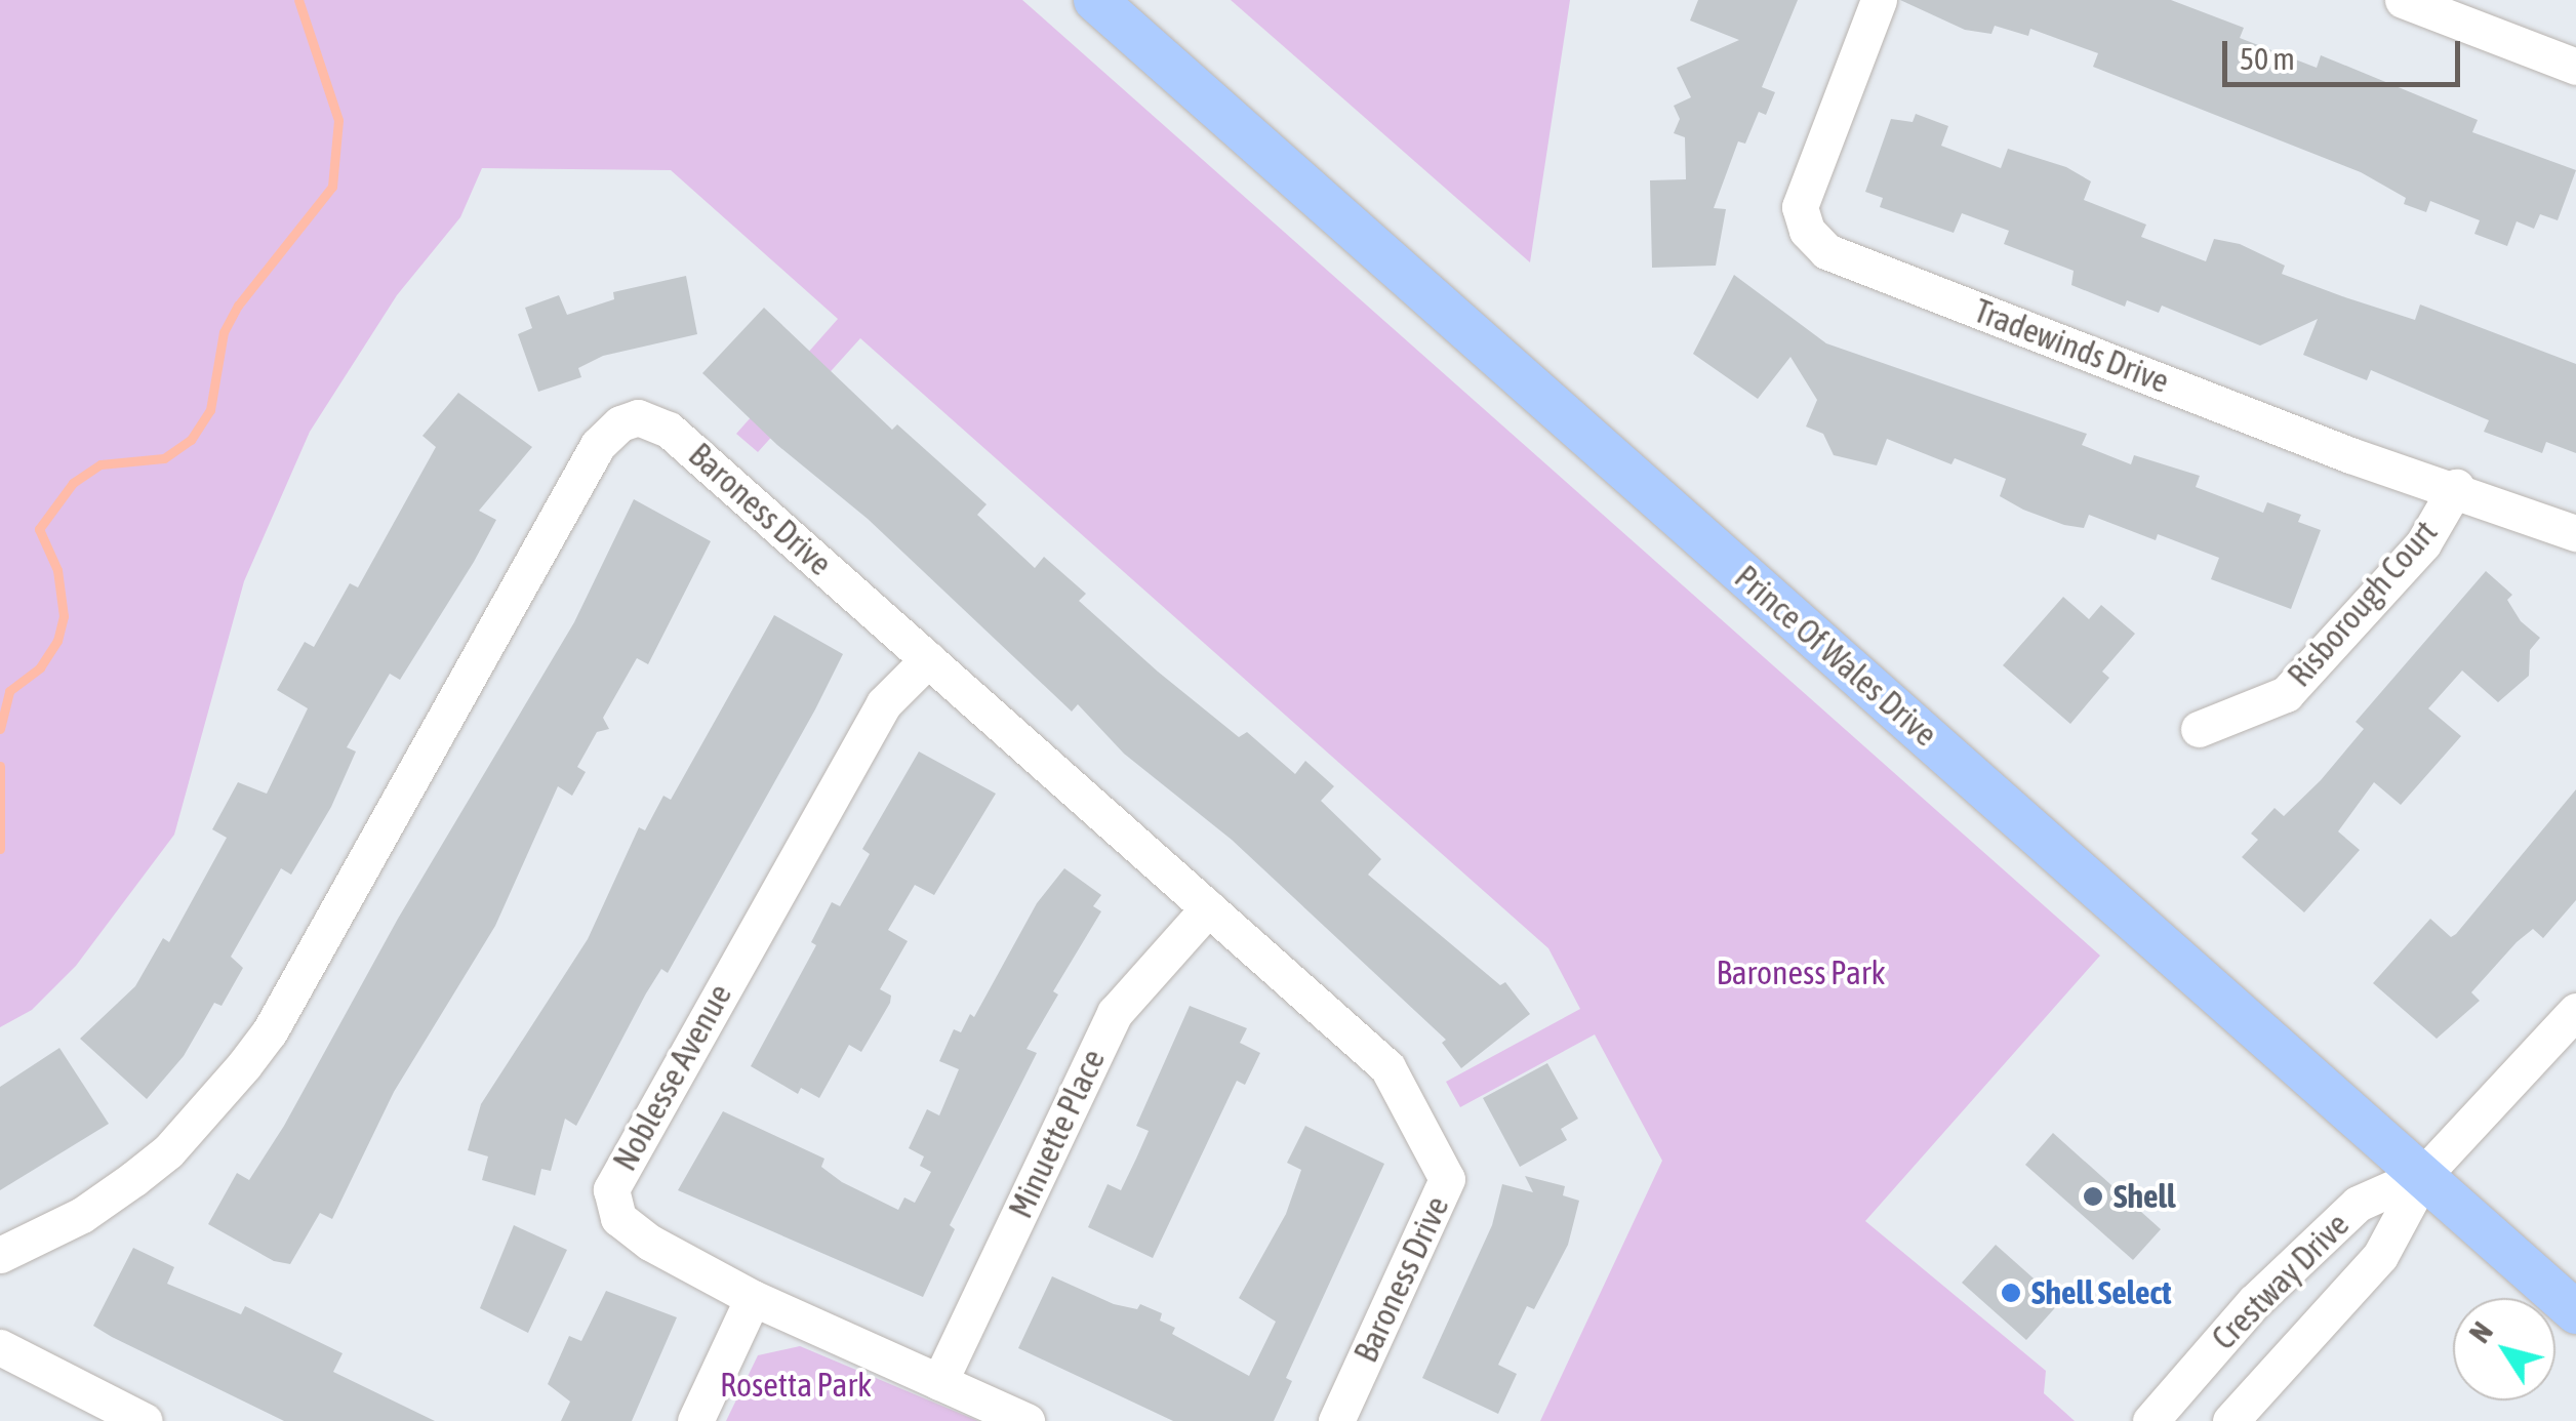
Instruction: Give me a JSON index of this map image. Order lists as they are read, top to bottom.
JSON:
{
  "streets": {
    "main road": ["Prince Of Wales Drive"],
    "street": [
      "Tradewinds Drive",
      "Baroness Drive",
      "Risborough Court",
      "Noblesse Avenue",
      "Minuette Place",
      "Crestway Drive"
    ]
  },
  "crossings": [
    ["Tradewinds Drive", "Risborough Court"],
    ["Baroness Drive", "Noblesse Avenue"],
    ["Baroness Drive", "Minuette Place"],
    ["Prince Of Wales Drive", "Crestway Drive"],
    ["Noblesse Avenue", "Minuette Place"]
  ],
  "parks": ["Baroness Park", "Rosetta Park"],
  "places": ["Shell", "Shell Select"],
  "scale_bar": "50 m",
  "north": "top left"
}
